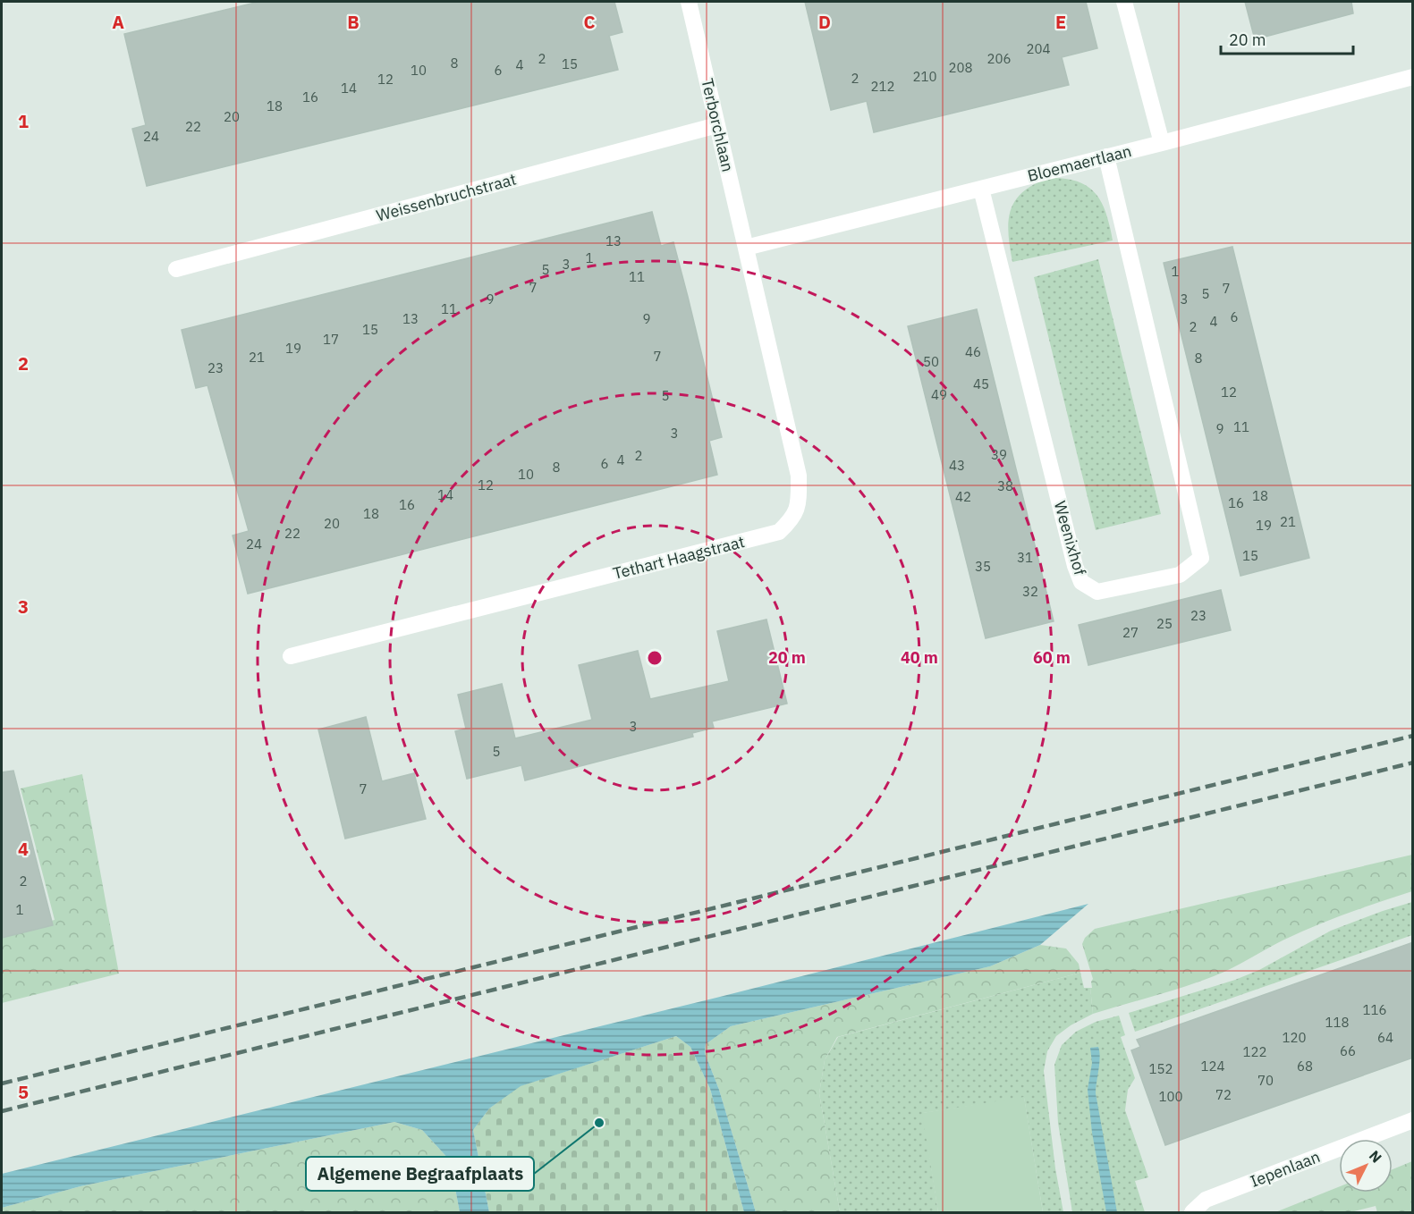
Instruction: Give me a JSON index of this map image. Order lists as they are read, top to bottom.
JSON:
{
  "streets": {
    "street": [
      "Terborchlaan",
      "Bloemaertlaan",
      "Weissenbruchstraat",
      "Weenixhof",
      "Tethart Haagstraat",
      "Iepenlaan"
    ]
  },
  "crossings": [
    ["Terborchlaan", "Bloemaertlaan"],
    ["Terborchlaan", "Weissenbruchstraat"],
    ["Terborchlaan", "Tethart Haagstraat"],
    ["Bloemaertlaan", "Weenixhof"],
    ["Bloemaertlaan", "Tethart Haagstraat"]
  ],
  "places": ["Algemene Begraafplaats"],
  "house_numbers": [
    "204",
    "2",
    "206",
    "8",
    "15",
    "4",
    "208",
    "10",
    "6",
    "210",
    "2",
    "12",
    "212",
    "14",
    "16",
    "18",
    "20",
    "22",
    "24",
    "13",
    "1",
    "3",
    "5",
    "1",
    "11",
    "7",
    "7",
    "5",
    "9",
    "3",
    "11",
    "6",
    "13",
    "9",
    "4",
    "2",
    "15",
    "17",
    "19",
    "46",
    "7",
    "21",
    "8",
    "50",
    "23",
    "45",
    "12",
    "49",
    "5",
    "11",
    "9",
    "3",
    "39",
    "2",
    "4",
    "6",
    "43",
    "8",
    "10",
    "12",
    "38",
    "14",
    "18",
    "42",
    "16",
    "16",
    "18",
    "21",
    "20",
    "19",
    "22",
    "24",
    "15",
    "31",
    "35",
    "32",
    "23",
    "25",
    "27",
    "3",
    "5",
    "7",
    "2",
    "1",
    "116",
    "118",
    "120",
    "64",
    "66",
    "122",
    "124",
    "68",
    "152",
    "70",
    "72",
    "100"
  ],
  "scale_bar": "20 m",
  "north": "top right",
  "grid": {
    "columns": [
      "A",
      "B",
      "C",
      "D",
      "E"
    ],
    "rows": [
      "1",
      "2",
      "3",
      "4",
      "5"
    ]
  },
  "rings": ["20 m", "40 m", "60 m"]
}
